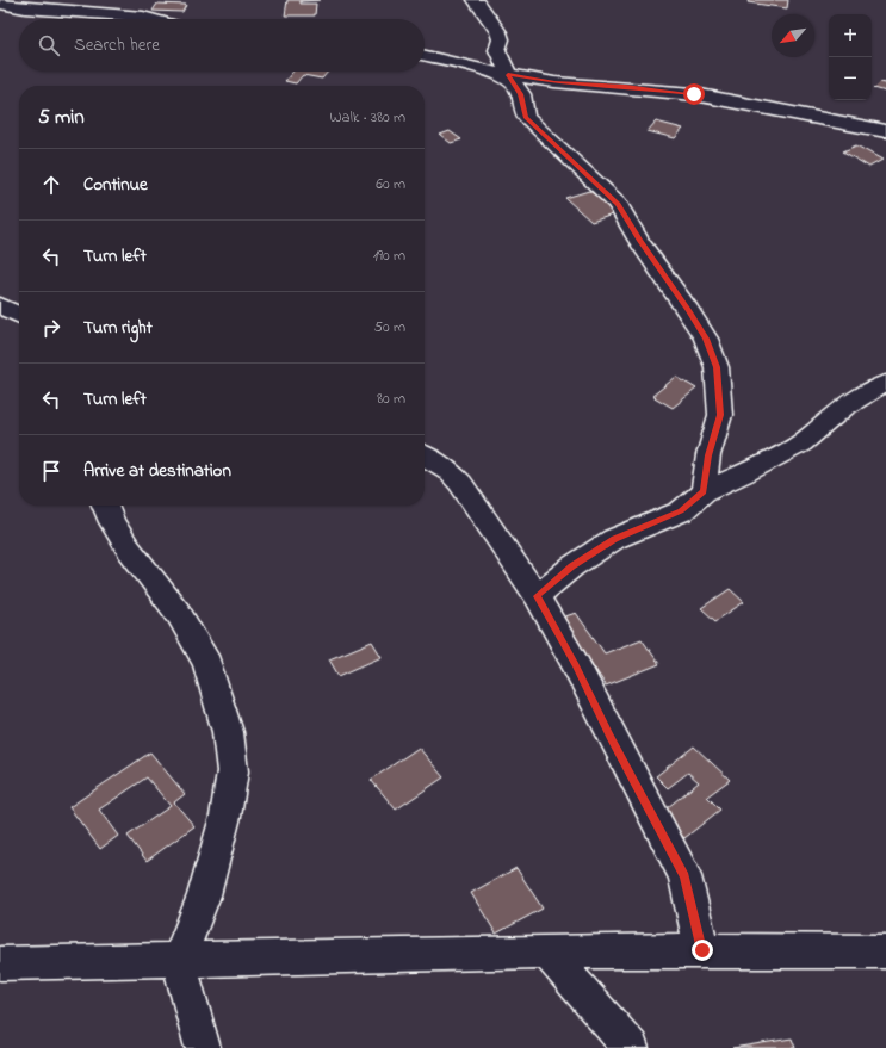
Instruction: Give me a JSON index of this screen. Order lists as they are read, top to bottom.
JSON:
{
  "north": "bottom left",
  "page": {
    "map_buttons": ["+", "−"],
    "search": "Search here",
    "heading": ["5 min", "Walk · 380 m"],
    "list": [
      ["Continue", "60 m"],
      ["Turn left", "190 m"],
      ["Turn right", "50 m"],
      ["Turn left", "80 m"],
      "Arrive at destination"
    ]
  }
}
